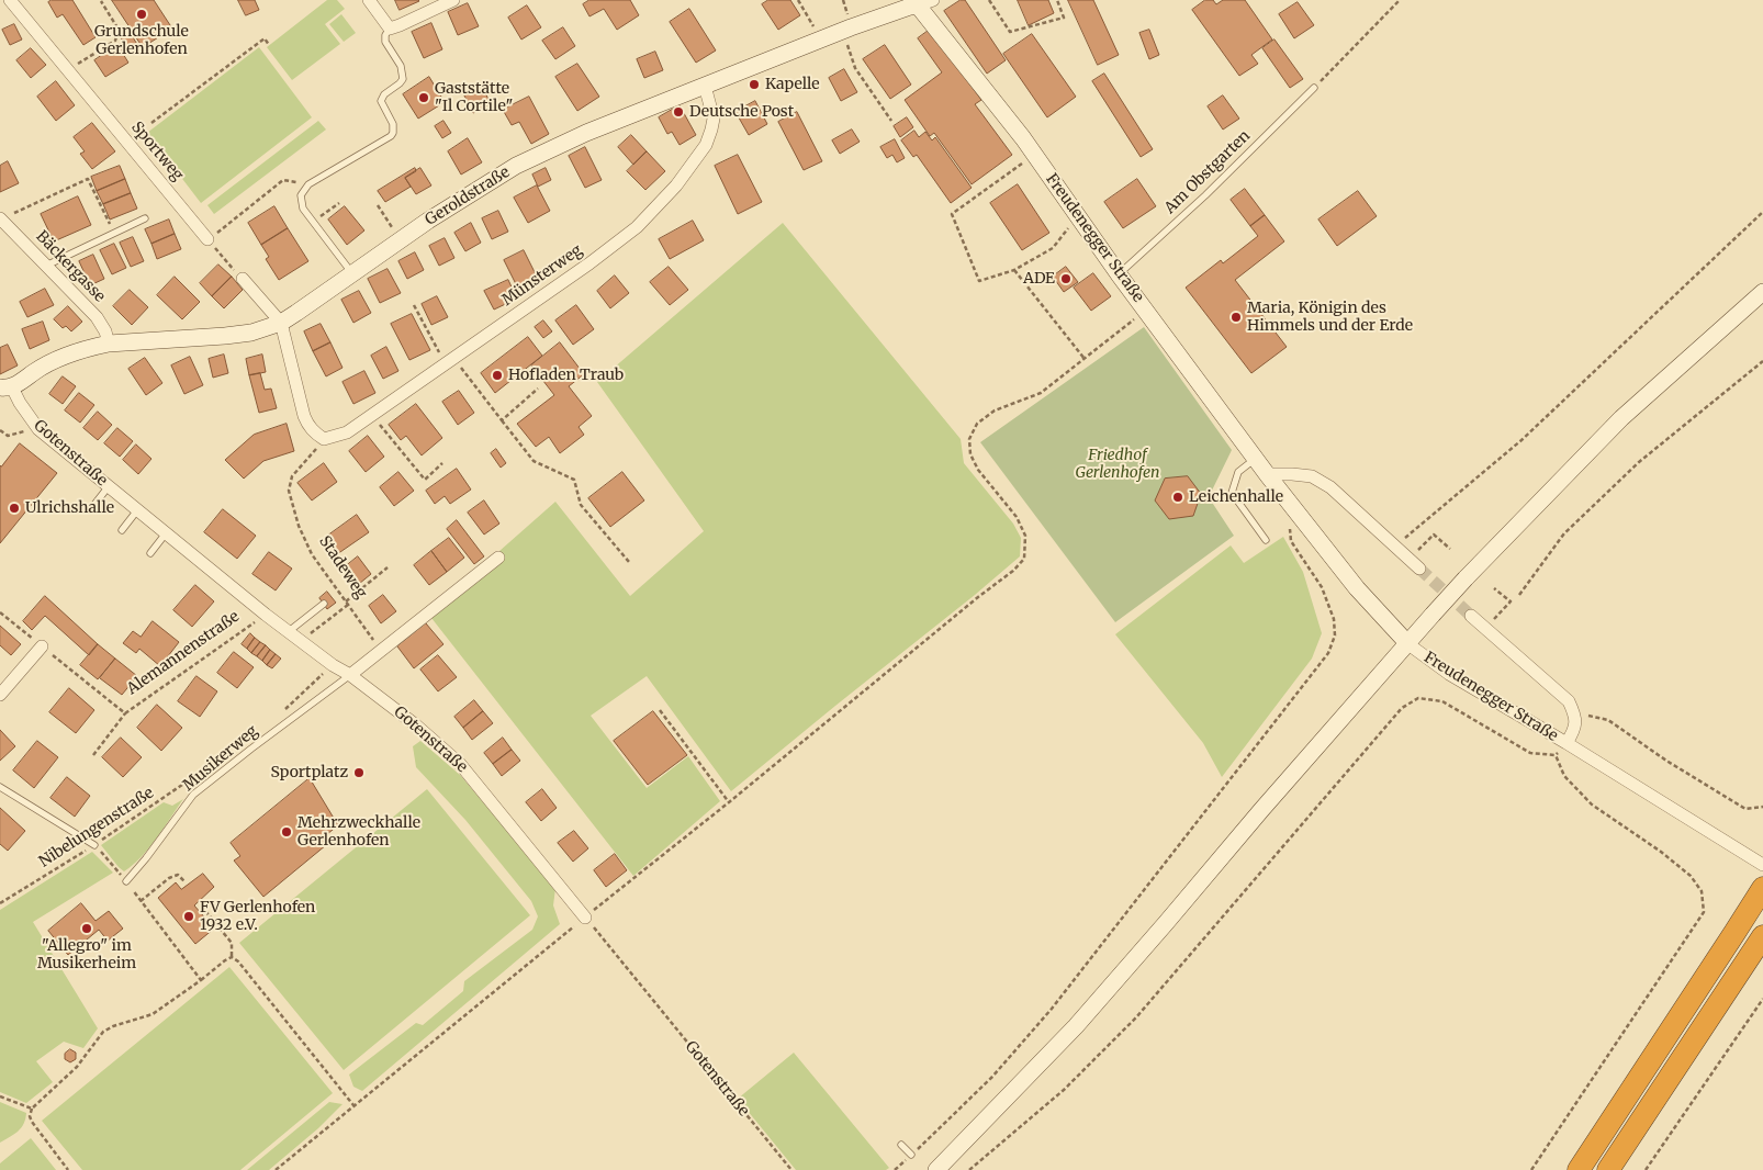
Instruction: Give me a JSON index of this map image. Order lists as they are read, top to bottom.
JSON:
{
  "streets": {
    "street": [
      "Sportweg",
      "Geroldstraße",
      "Freudenegger Straße",
      "Bäckergasse",
      "Münsterweg",
      "Gotenstraße"
    ],
    "lane": ["Am Obstgarten", "Musikerweg"],
    "path": ["Stadeweg", "Alemannenstraße", "Nibelungenstraße"]
  },
  "crossings": [
    ["Am Obstgarten", "Freudenegger Straße"],
    ["Geroldstraße", "Freudenegger Straße"],
    ["Geroldstraße", "Bäckergasse"],
    ["Geroldstraße", "Münsterweg"],
    ["Geroldstraße", "Gotenstraße"],
    ["Münsterweg", "Stadeweg"],
    ["Gotenstraße", "Alemannenstraße"],
    ["Gotenstraße", "Musikerweg"]
  ],
  "parks": ["Friedhof Gerlenhofen"],
  "places": [
    "Grundschule Gerlenhofen",
    "Kapelle",
    "Gaststätte \"Il Cortile\"",
    "Deutsche Post",
    "ADE",
    "Maria, Königin des Himmels und der Erde",
    "Hofladen Traub",
    "Leichenhalle",
    "Ulrichshalle",
    "Sportplatz",
    "Mehrzweckhalle Gerlenhofen",
    "FV Gerlenhofen 1932 e.V.",
    "\"Allegro\" im Musikerheim"
  ]
}
